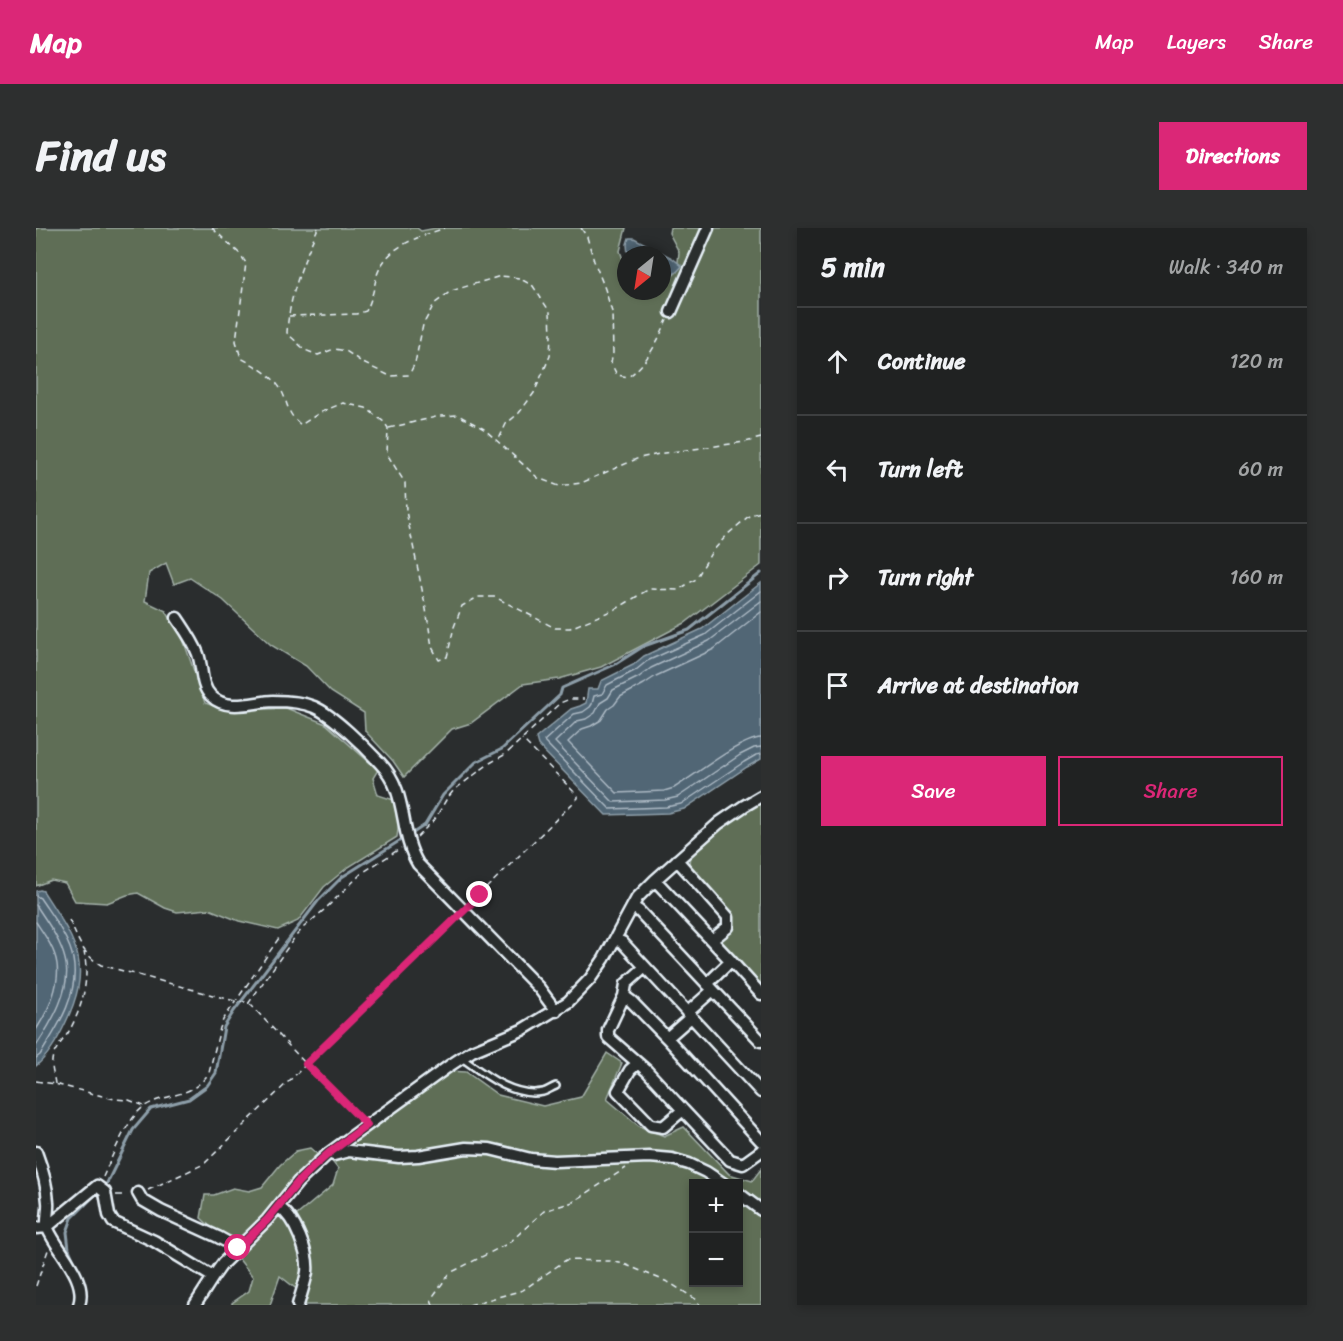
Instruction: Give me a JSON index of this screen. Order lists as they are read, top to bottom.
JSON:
{
  "north": "bottom left",
  "page": {
    "header": "Map",
    "nav": ["Map", "Layers", "Share"],
    "title": "Find us",
    "buttons": [
      "Directions",
      ["Save", "Share"]
    ],
    "heading": ["5 min", "Walk · 340 m"],
    "list": [
      ["Continue", "120 m"],
      ["Turn left", "60 m"],
      ["Turn right", "160 m"],
      "Arrive at destination"
    ],
    "map_buttons": ["+", "−"]
  }
}
